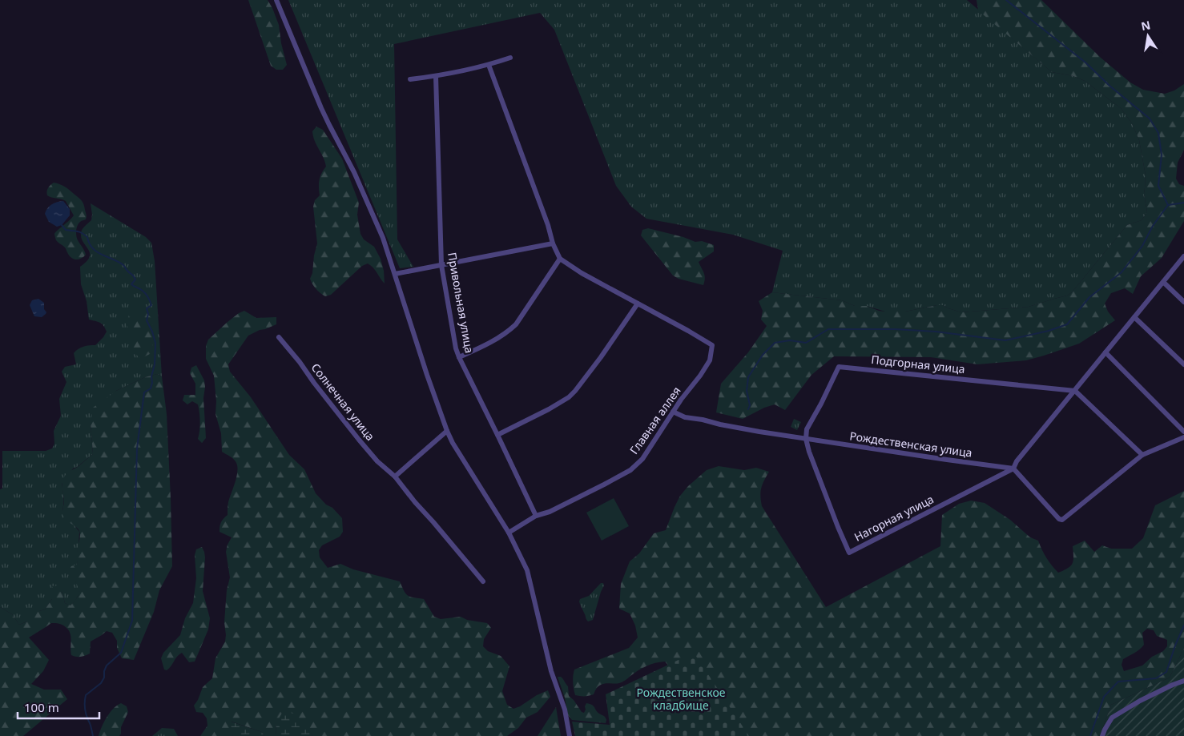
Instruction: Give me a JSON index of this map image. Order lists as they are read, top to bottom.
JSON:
{
  "streets": {
    "street": [
      "Привольная улица",
      "Подгорная улица",
      "Солнечная улица",
      "Главная аллея",
      "Рождественская улица",
      "Нагорная улица"
    ]
  },
  "crossings": [
    ["Привольная улица", "Главная аллея"],
    ["Подгорная улица", "Рождественская улица"],
    ["Подгорная улица", "Нагорная улица"],
    ["Главная аллея", "Рождественская улица"],
    ["Рождественская улица", "Нагорная улица"]
  ],
  "parks": ["Рождественское кладбище"],
  "scale_bar": "100 m",
  "north": "top"
}
